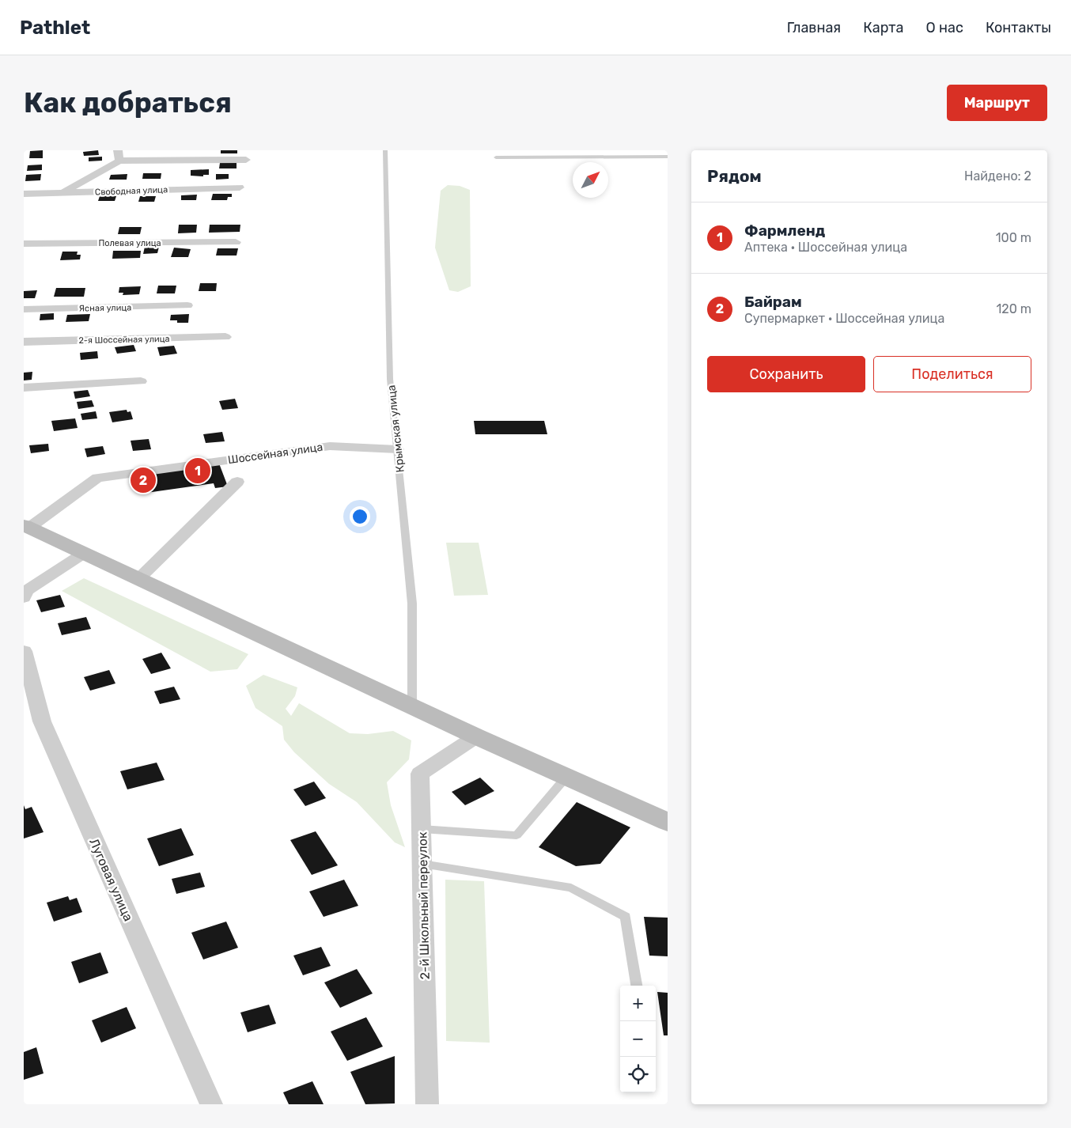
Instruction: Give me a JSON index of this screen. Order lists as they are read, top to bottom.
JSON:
{
  "streets": {
    "street": [
      "Свободная улица",
      "Полевая улица",
      "Ясная улица",
      "2-я Шоссейная улица",
      "Шоссейная улица",
      "Луговая улица",
      "2-й Школьный переулок"
    ],
    "lane": ["Крымская улица"]
  },
  "crossings": [
    ["Крымская улица", "Шоссейная улица"]
  ],
  "north": "top right",
  "page": {
    "header": "Pathlet",
    "nav": [
      "Главная",
      "Карта",
      "О нас",
      "Контакты"
    ],
    "buttons": [
      "Маршрут",
      ["Сохранить", "Поделиться"]
    ],
    "title": "Как добраться",
    "heading": ["Рядом", "Найдено: 2"],
    "list": [
      {
        "mark": "1",
        "name": "Фармленд",
        "note": "Аптека · Шоссейная улица",
        "value": "100 m"
      },
      {
        "mark": "2",
        "name": "Байрам",
        "note": "Супермаркет · Шоссейная улица",
        "value": "120 m"
      }
    ],
    "pins": ["1", "2"],
    "map_buttons": ["+", "−"]
  }
}
